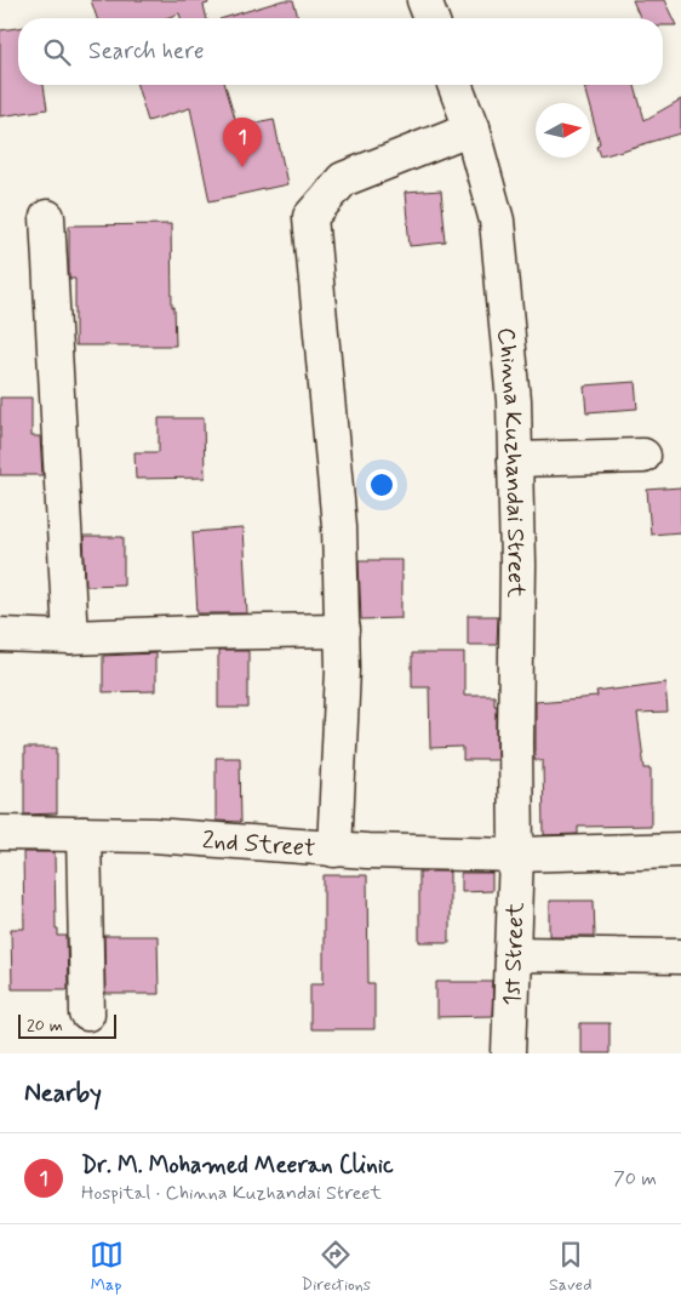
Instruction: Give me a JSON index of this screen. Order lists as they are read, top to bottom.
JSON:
{
  "streets": {
    "street": ["Chinna Kuzhandai Street", "2nd Street", "1st Street"]
  },
  "crossings": [
    ["Chinna Kuzhandai Street", "2nd Street"],
    ["Chinna Kuzhandai Street", "1st Street"],
    ["2nd Street", "1st Street"]
  ],
  "scale_bar": "20 m",
  "north": "right",
  "page": {
    "search": "Search here",
    "pins": "1",
    "scale": "20 m",
    "heading": "Nearby",
    "list": [
      {
        "mark": "1",
        "name": "Dr. M. Mohamed Meeran Clinic",
        "note": "Hospital · Chinna Kuzhandai Street",
        "value": "70 m"
      }
    ],
    "nav": ["Map", "Directions", "Saved"]
  }
}
